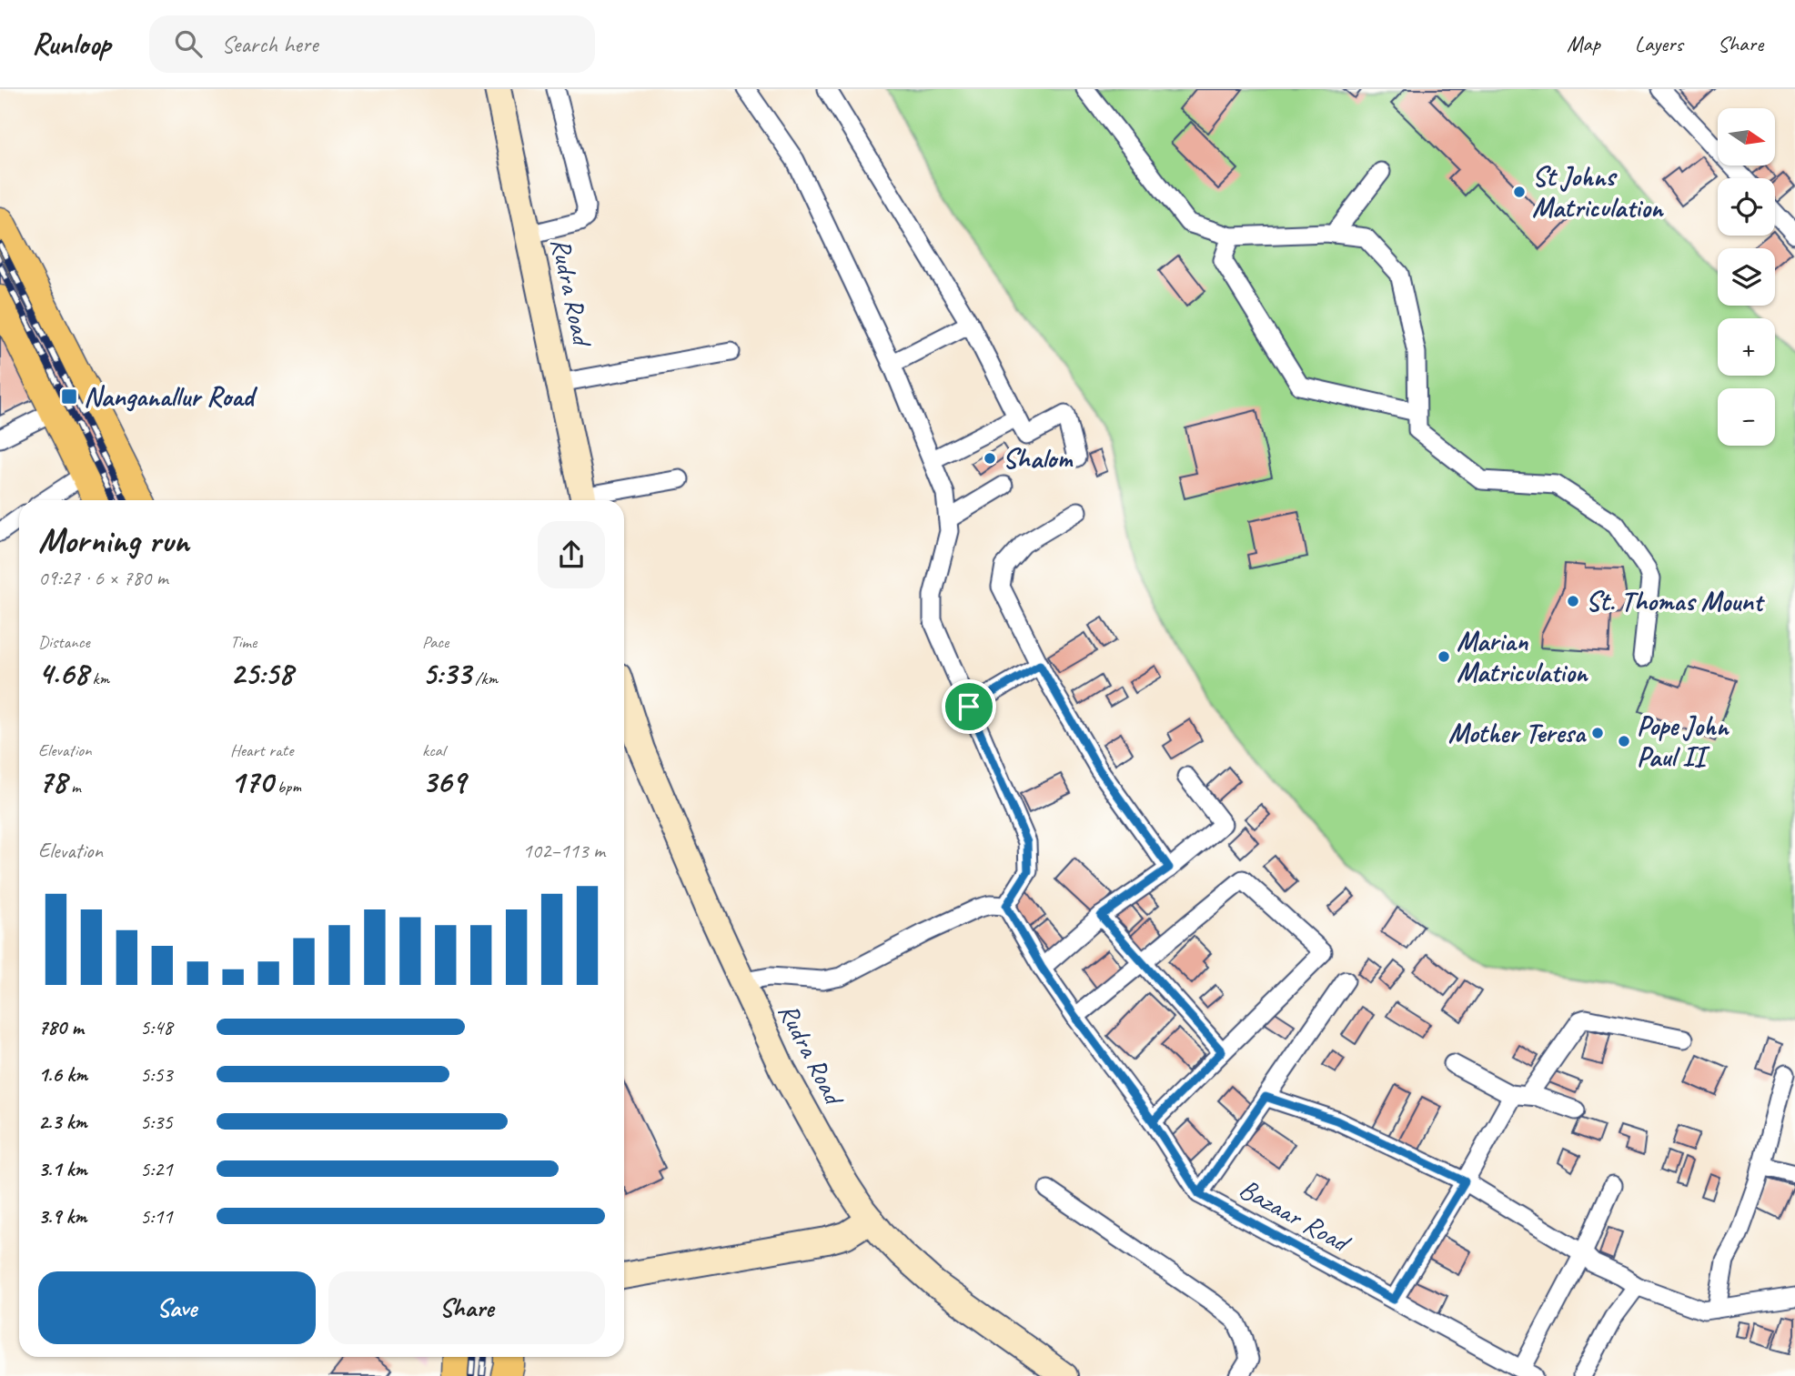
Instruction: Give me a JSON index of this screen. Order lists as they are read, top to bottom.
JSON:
{
  "streets": {
    "street": ["Rudra Road", "Bazaar Road"]
  },
  "places": {
    "other": [
      "St Johns Matriculation",
      "Shalom",
      "St. Thomas Mount",
      "Marian Matriculation",
      "Mother Teresa",
      "Pope John Paul II"
    ],
    "transit": ["Nanganallur Road"]
  },
  "north": "right",
  "page": {
    "header": "Runloop",
    "search": "Search here",
    "nav": ["Map", "Layers", "Share"],
    "map_buttons": ["+", "−"],
    "heading": ["Morning run", "09:27 · 6 × 780 m"],
    "stats": [
      ["Distance", "4.68 km"],
      ["Time", "25:58"],
      ["Pace", "5:33 /km"],
      ["Elevation", "78 m"],
      ["Heart rate", "170 bpm"],
      ["kcal", "369"]
    ],
    "chart": ["Elevation", "102–113 m"],
    "list": [
      {
        "name": "780 m",
        "note": "5:48"
      },
      {
        "name": "1.6 km",
        "note": "5:53"
      },
      {
        "name": "2.3 km",
        "note": "5:35"
      },
      {
        "name": "3.1 km",
        "note": "5:21"
      },
      {
        "name": "3.9 km",
        "note": "5:11"
      }
    ],
    "buttons": ["Save", "Share"]
  }
}
